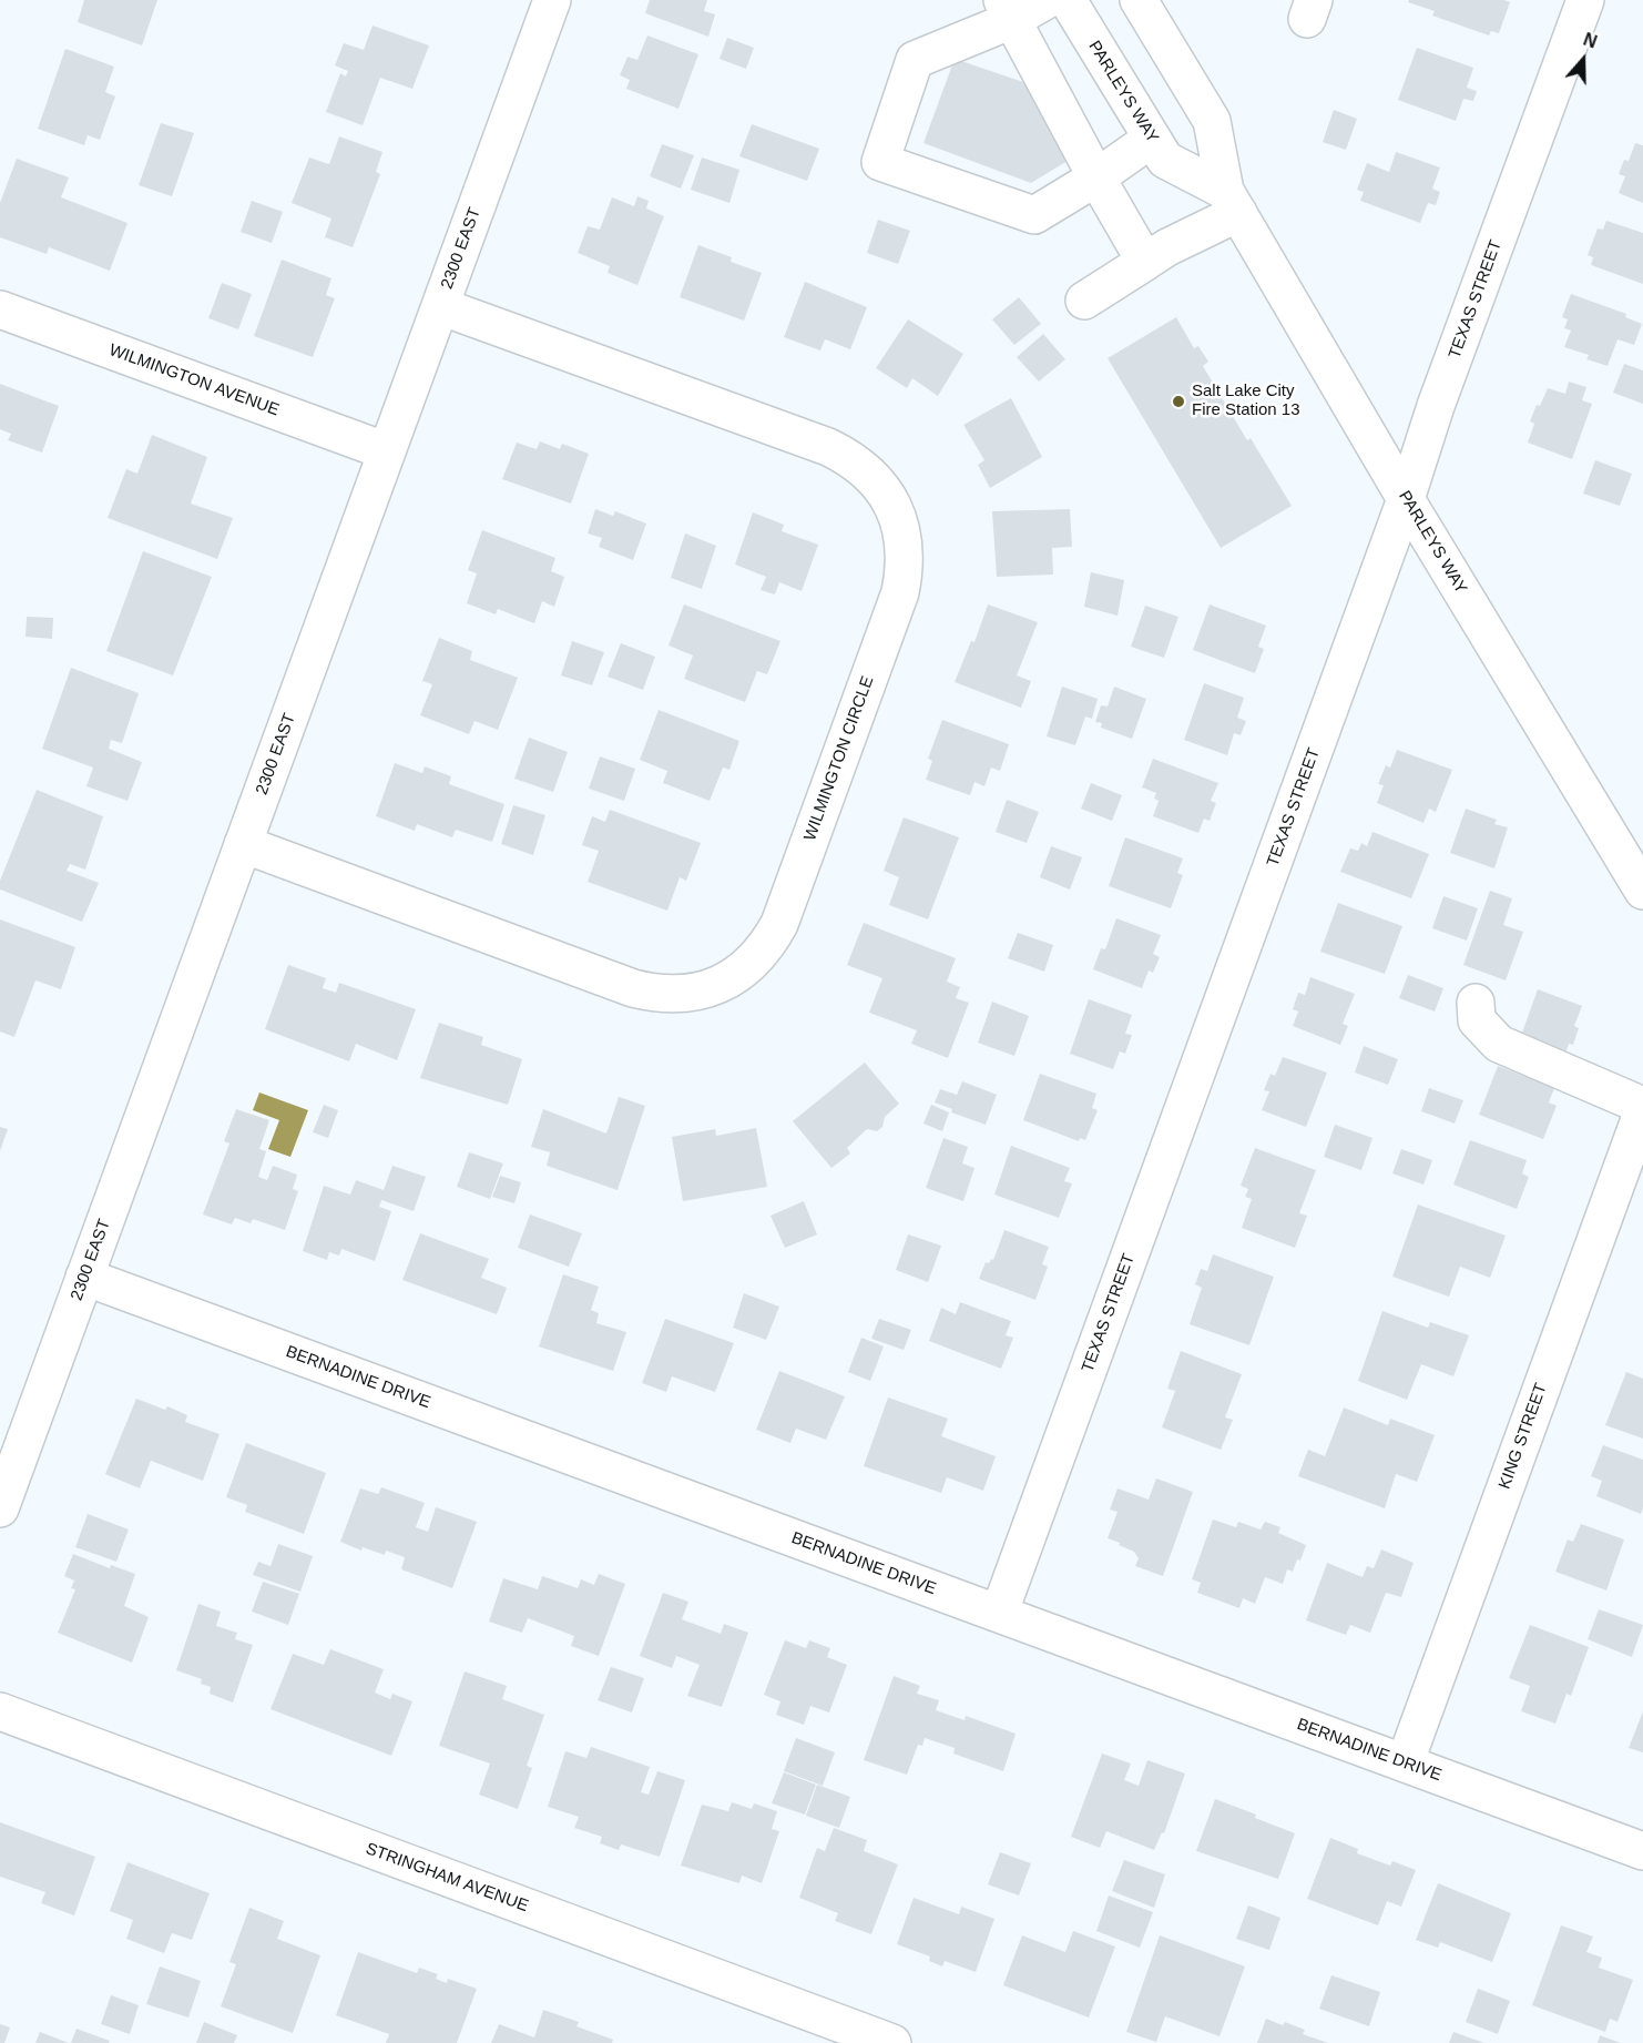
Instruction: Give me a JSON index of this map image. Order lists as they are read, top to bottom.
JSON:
{
  "streets": {
    "street": [
      "PARLEYS WAY",
      "2300 EAST",
      "TEXAS STREET",
      "WILMINGTON AVENUE",
      "WILMINGTON CIRCLE",
      "BERNADINE DRIVE",
      "KING STREET",
      "STRINGHAM AVENUE"
    ]
  },
  "crossings": [
    ["PARLEYS WAY", "TEXAS STREET"],
    ["2300 EAST", "WILMINGTON AVENUE"],
    ["2300 EAST", "WILMINGTON CIRCLE"],
    ["2300 EAST", "BERNADINE DRIVE"],
    ["TEXAS STREET", "BERNADINE DRIVE"],
    ["BERNADINE DRIVE", "KING STREET"]
  ],
  "places": ["Salt Lake City Fire Station 13"],
  "north": "top"
}
